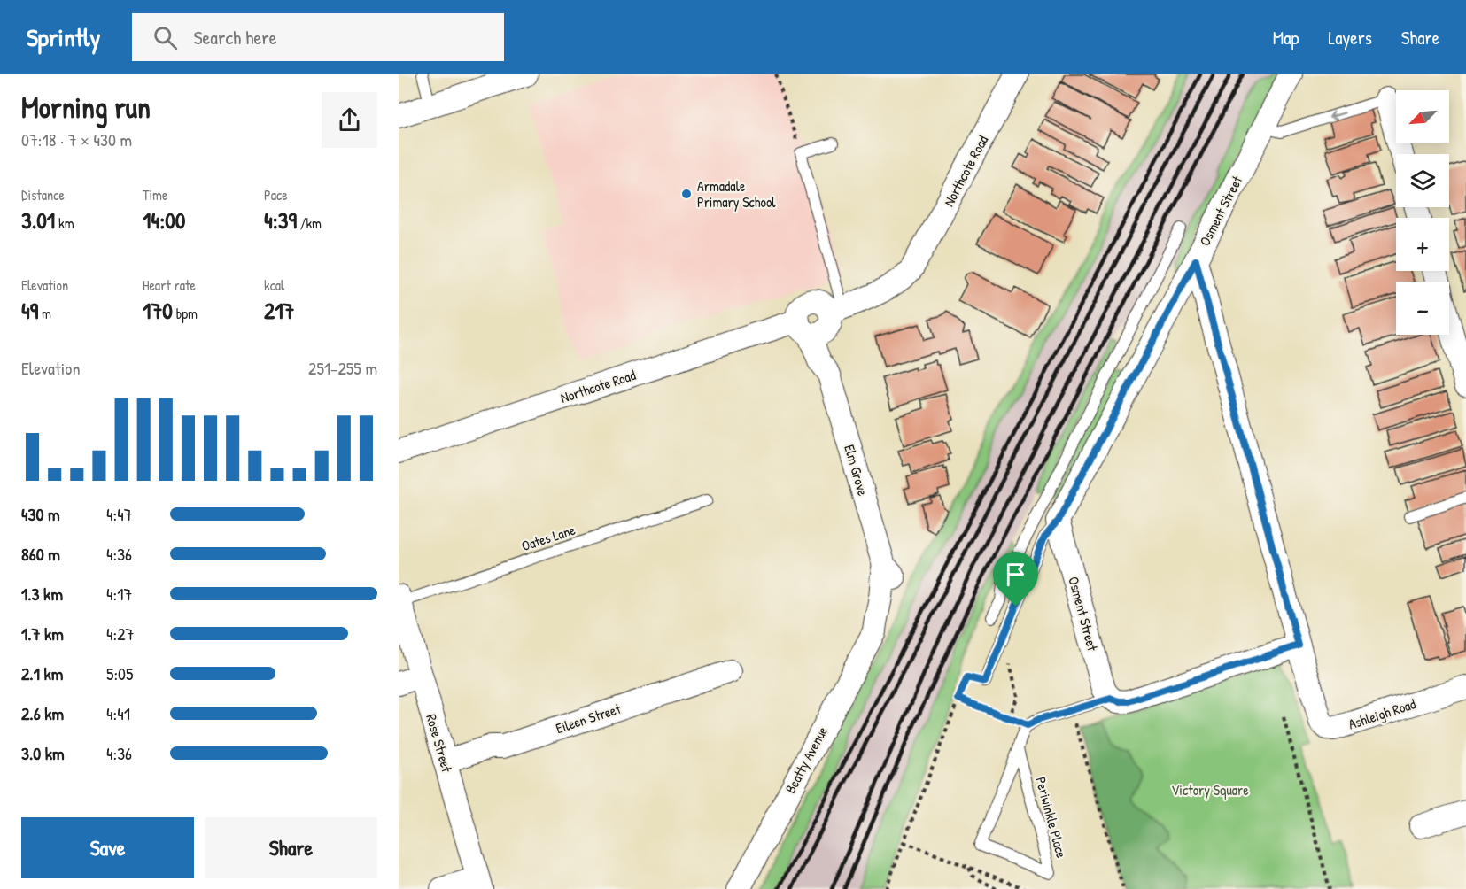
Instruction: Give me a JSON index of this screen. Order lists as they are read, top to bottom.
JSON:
{
  "streets": {
    "street": [
      "Northcote Road",
      "Osment Street",
      "Elm Grove",
      "Ashleigh Road",
      "Eileen Street",
      "Rose Street",
      "Beatty Avenue"
    ],
    "lane": ["Oates Lane", "Periwinkle Place"]
  },
  "crossings": [
    ["Northcote Road", "Elm Grove"],
    ["Elm Grove", "Beatty Avenue"],
    ["Oates Lane", "Rose Street"],
    ["Eileen Street", "Rose Street"]
  ],
  "parks": ["Victory Square"],
  "places": ["Armadale Primary School"],
  "north": "bottom left",
  "page": {
    "header": "Sprintly",
    "search": "Search here",
    "nav": ["Map", "Layers", "Share"],
    "heading": ["Morning run", "07:18 · 7 × 430 m"],
    "map_buttons": ["+", "−"],
    "stats": [
      ["Distance", "3.01 km"],
      ["Time", "14:00"],
      ["Pace", "4:39 /km"],
      ["Elevation", "49 m"],
      ["Heart rate", "170 bpm"],
      ["kcal", "217"]
    ],
    "chart": ["Elevation", "251–255 m"],
    "list": [
      {
        "name": "430 m",
        "note": "4:47"
      },
      {
        "name": "860 m",
        "note": "4:36"
      },
      {
        "name": "1.3 km",
        "note": "4:17"
      },
      {
        "name": "1.7 km",
        "note": "4:27"
      },
      {
        "name": "2.1 km",
        "note": "5:05"
      },
      {
        "name": "2.6 km",
        "note": "4:41"
      },
      {
        "name": "3.0 km",
        "note": "4:36"
      }
    ],
    "buttons": ["Save", "Share"]
  }
}
